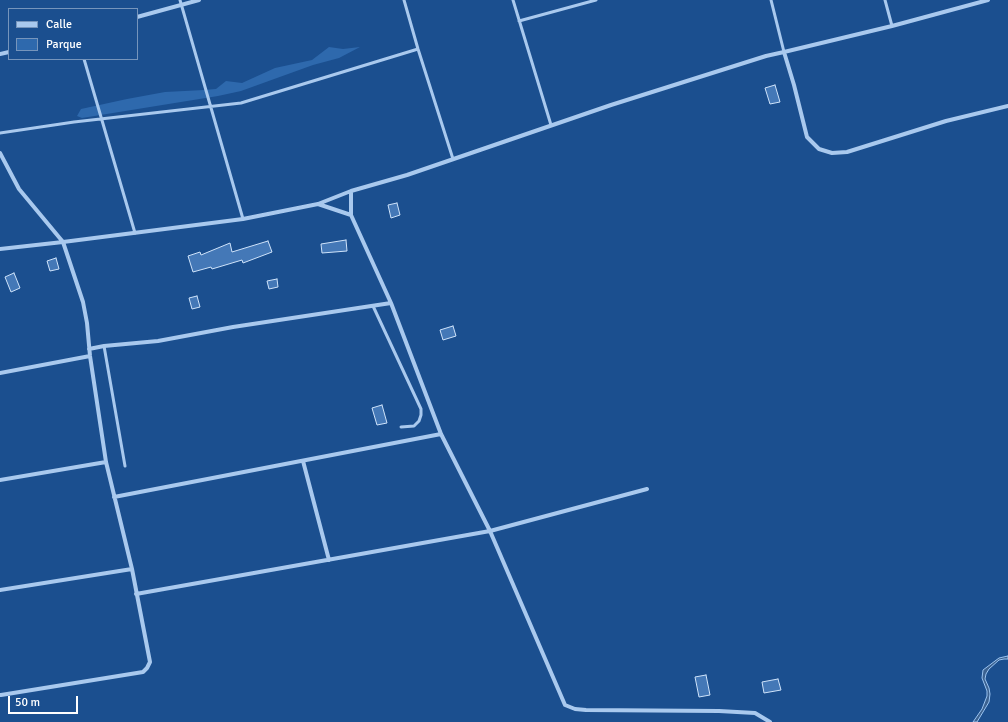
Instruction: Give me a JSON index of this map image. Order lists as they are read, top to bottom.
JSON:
{
  "legend": ["Calle", "Parque"],
  "scale_bar": "50 m"
}
